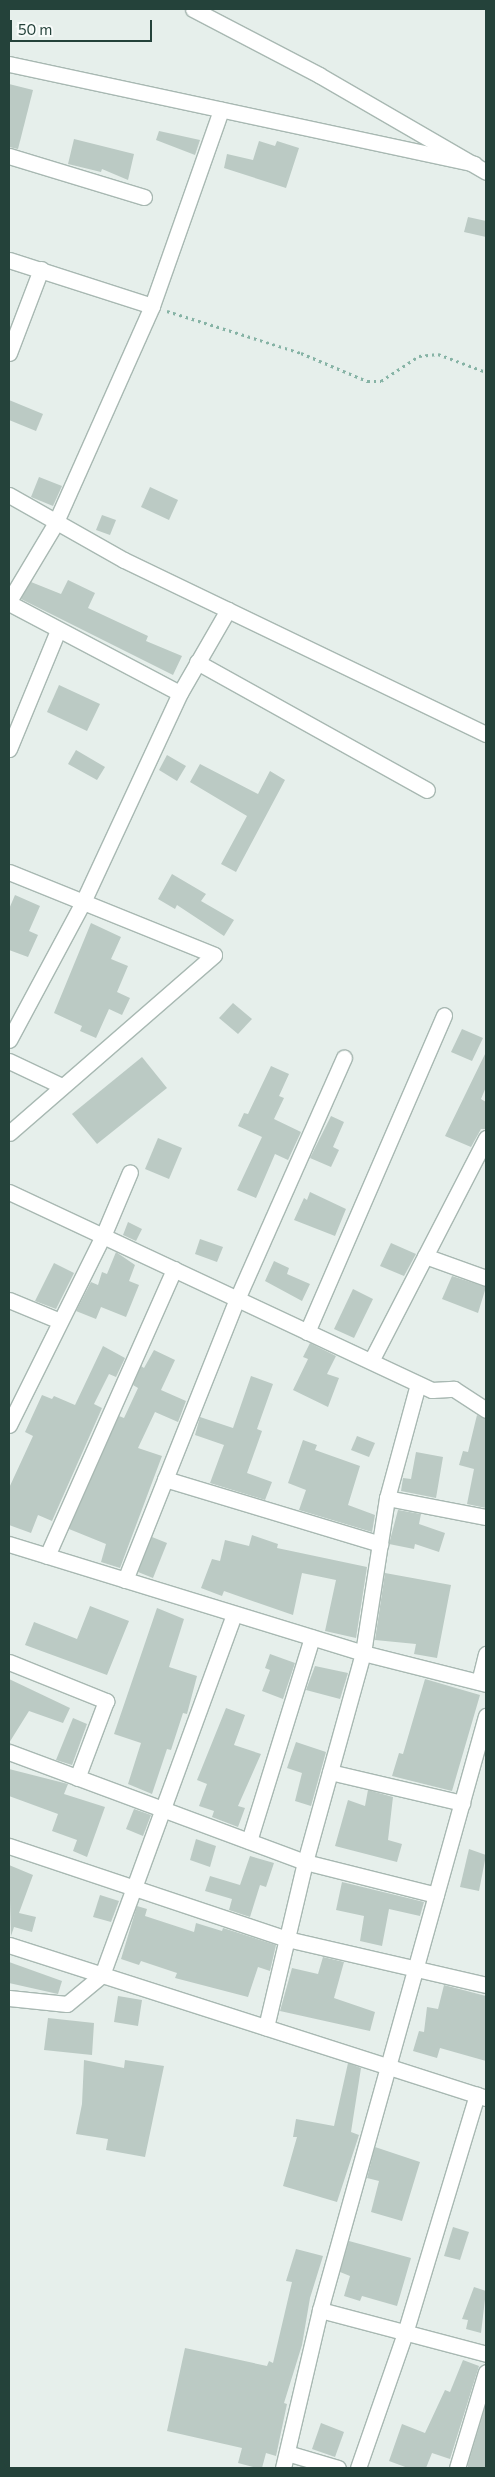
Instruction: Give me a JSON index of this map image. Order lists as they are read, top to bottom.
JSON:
{
  "scale_bar": "50 m"
}
